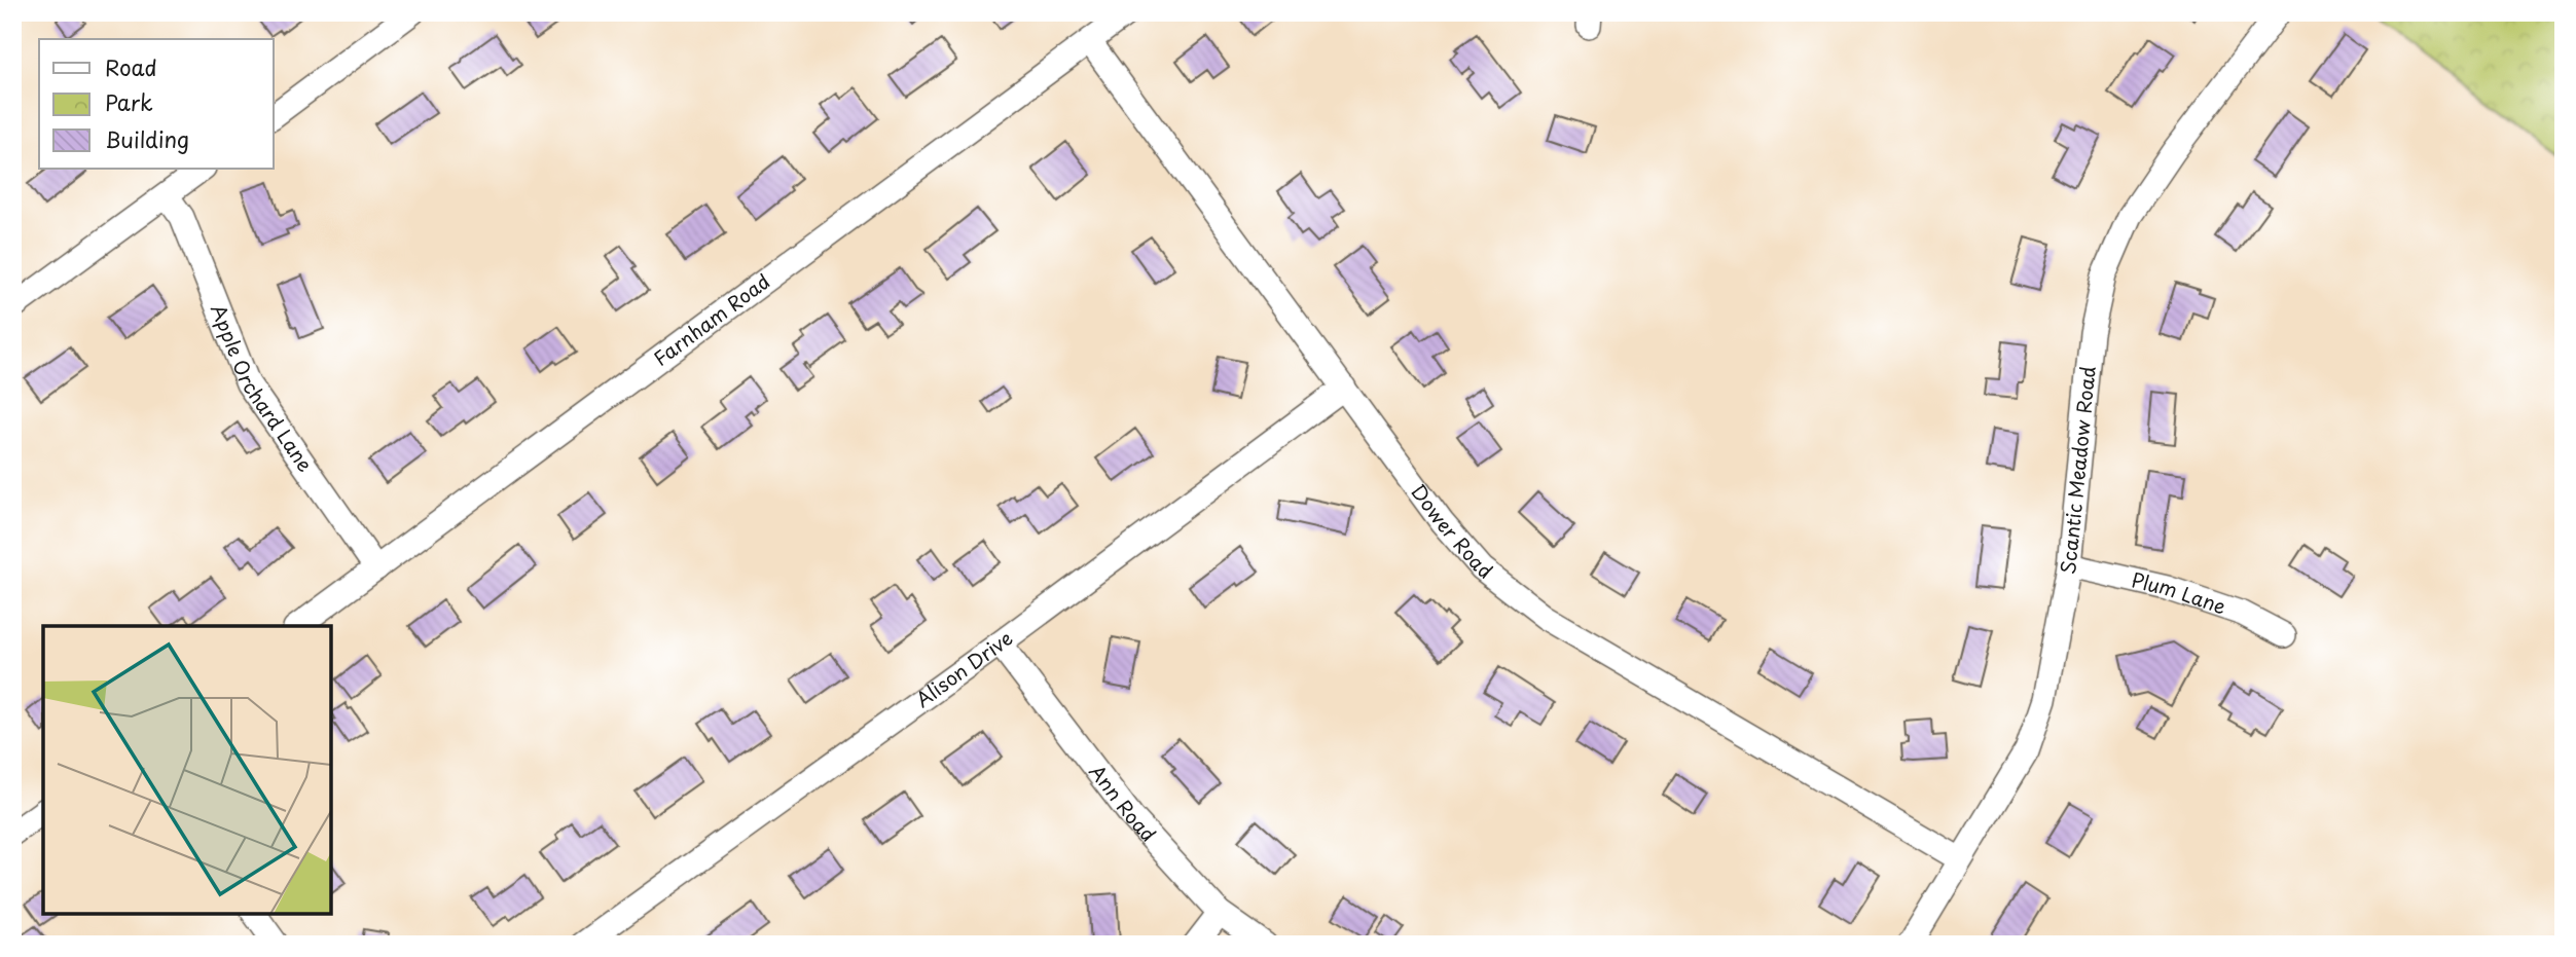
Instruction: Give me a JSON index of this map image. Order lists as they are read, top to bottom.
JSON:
{
  "streets": {
    "street": [
      "Farnham Road",
      "Apple Orchard Lane",
      "Scantic Meadow Road",
      "Dower Road",
      "Plum Lane",
      "Alison Drive",
      "Ann Road"
    ]
  },
  "crossings": [
    ["Farnham Road", "Apple Orchard Lane"],
    ["Farnham Road", "Dower Road"],
    ["Scantic Meadow Road", "Dower Road"],
    ["Scantic Meadow Road", "Plum Lane"],
    ["Dower Road", "Alison Drive"],
    ["Alison Drive", "Ann Road"]
  ],
  "legend": ["Road", "Park", "Building"]
}
